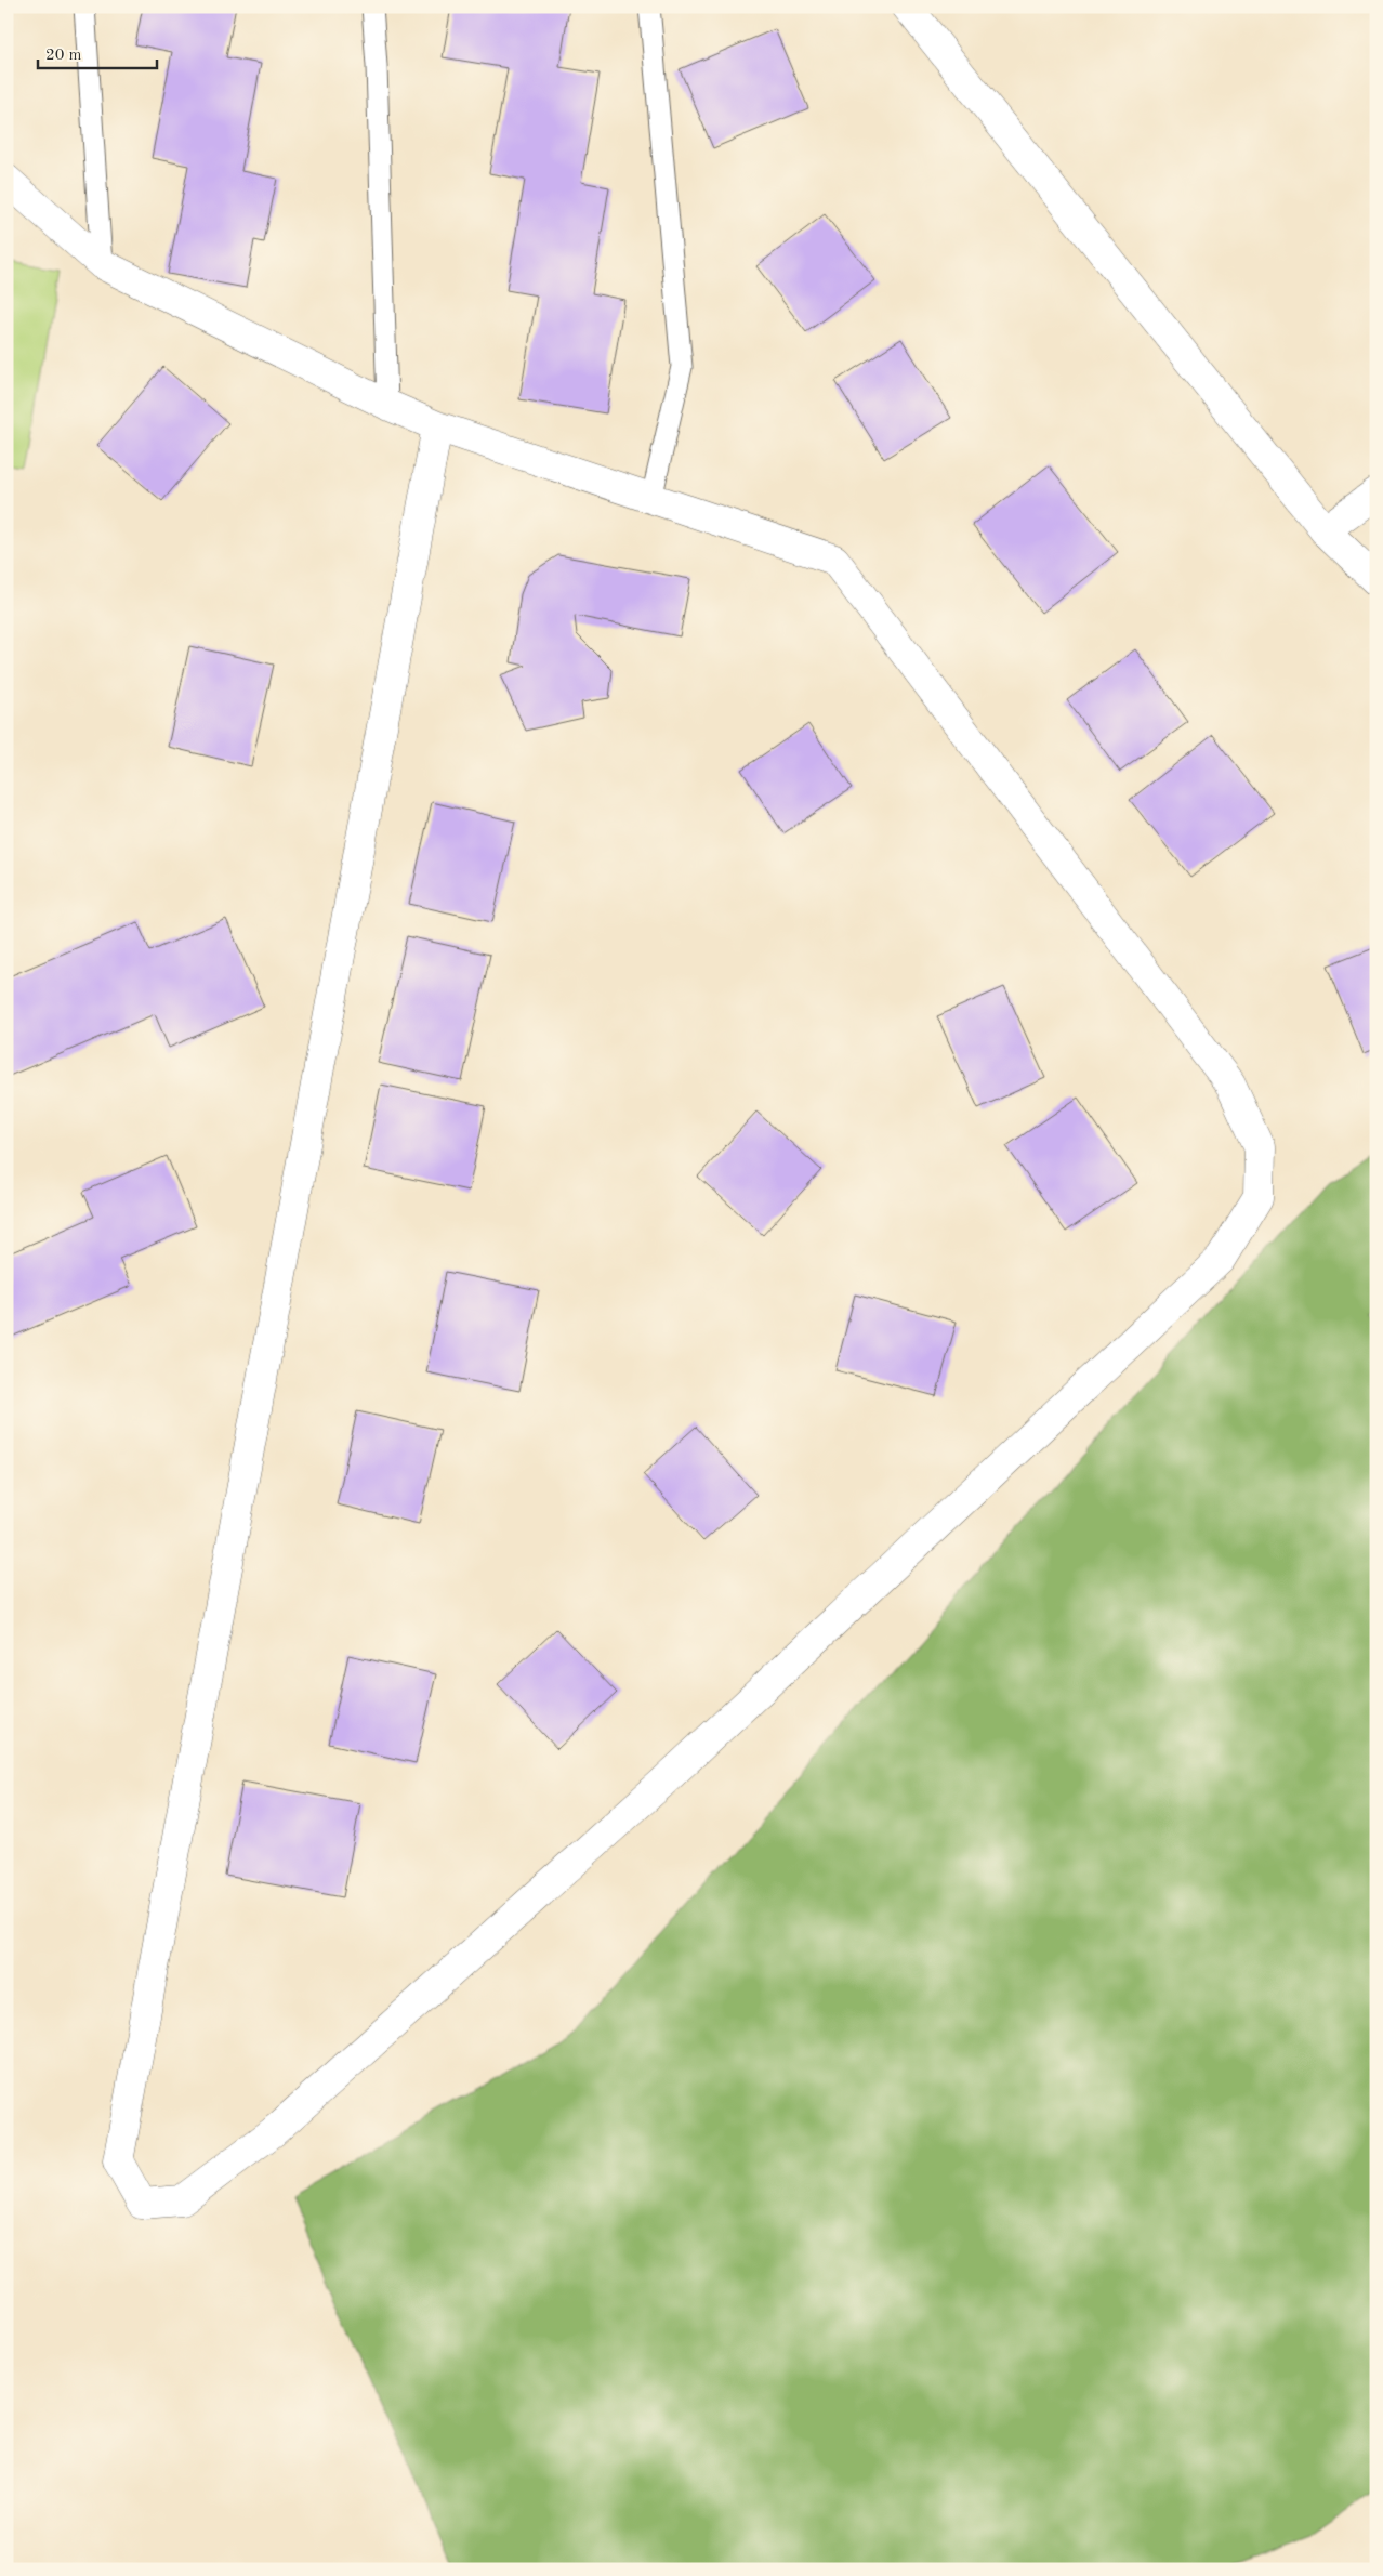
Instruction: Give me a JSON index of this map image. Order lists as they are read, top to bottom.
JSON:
{
  "scale_bar": "20 m"
}
